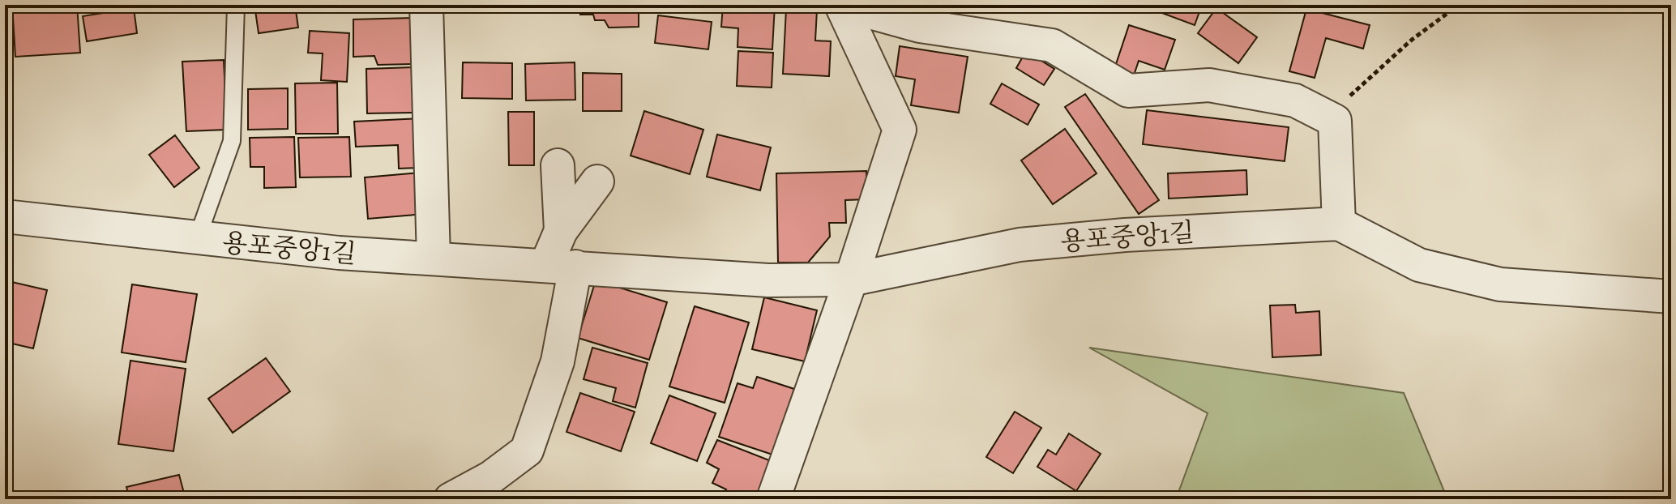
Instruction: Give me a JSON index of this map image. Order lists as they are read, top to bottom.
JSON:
{
  "streets": {
    "street": ["용포중앙1길"]
  }
}
